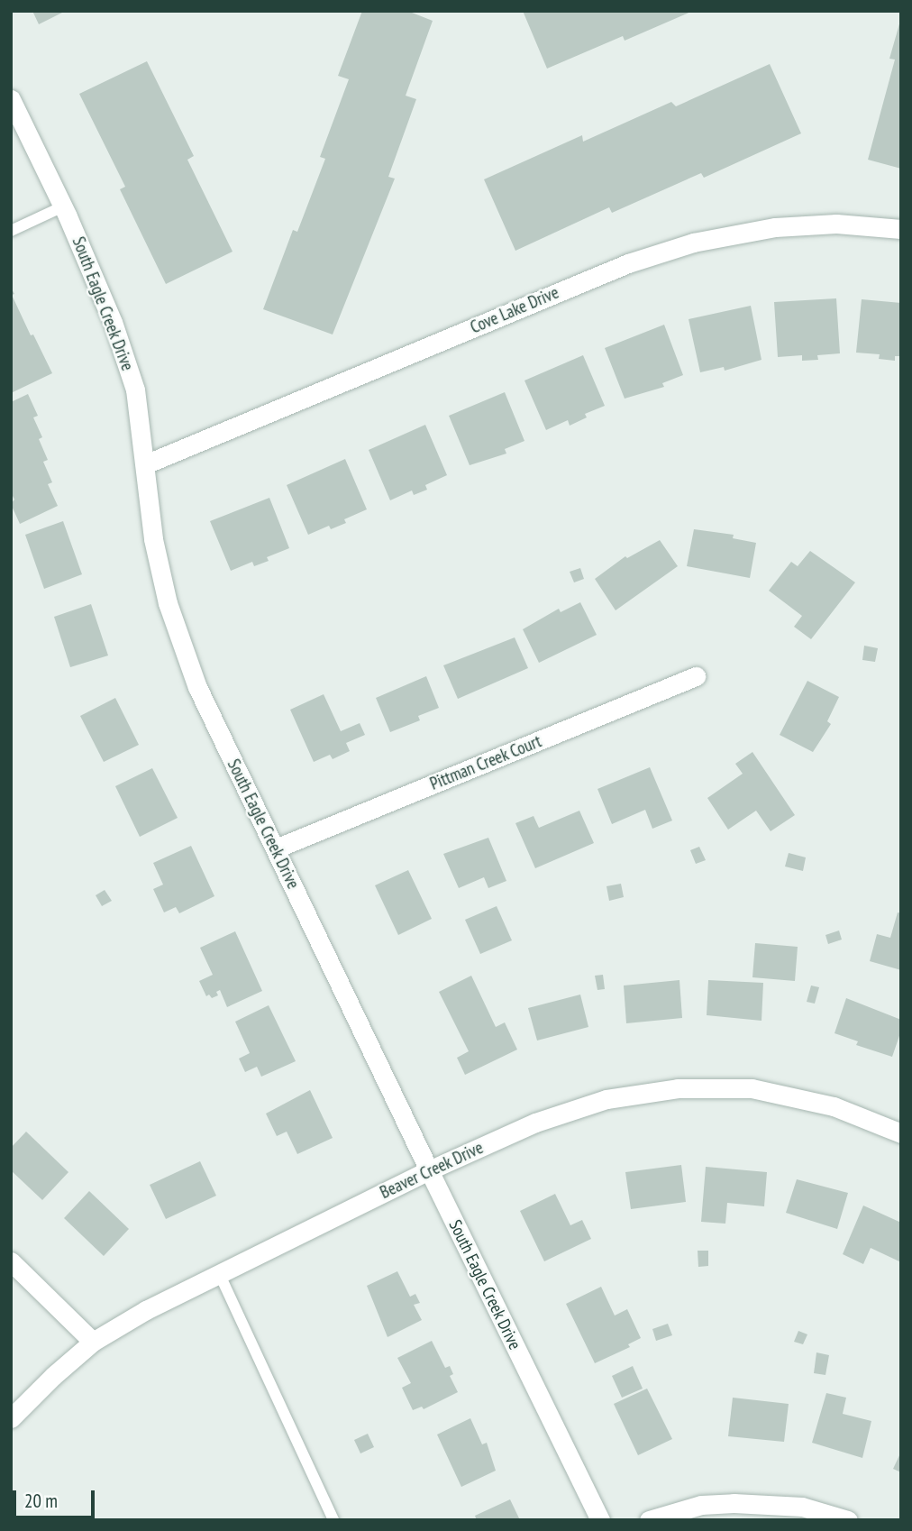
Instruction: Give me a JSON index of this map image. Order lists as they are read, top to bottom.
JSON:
{
  "streets": {
    "street": [
      "South Eagle Creek Drive",
      "Cove Lake Drive",
      "Pittman Creek Court",
      "Beaver Creek Drive"
    ]
  },
  "crossings": [
    ["South Eagle Creek Drive", "Cove Lake Drive"],
    ["South Eagle Creek Drive", "Pittman Creek Court"],
    ["South Eagle Creek Drive", "Beaver Creek Drive"]
  ],
  "scale_bar": "20 m"
}
